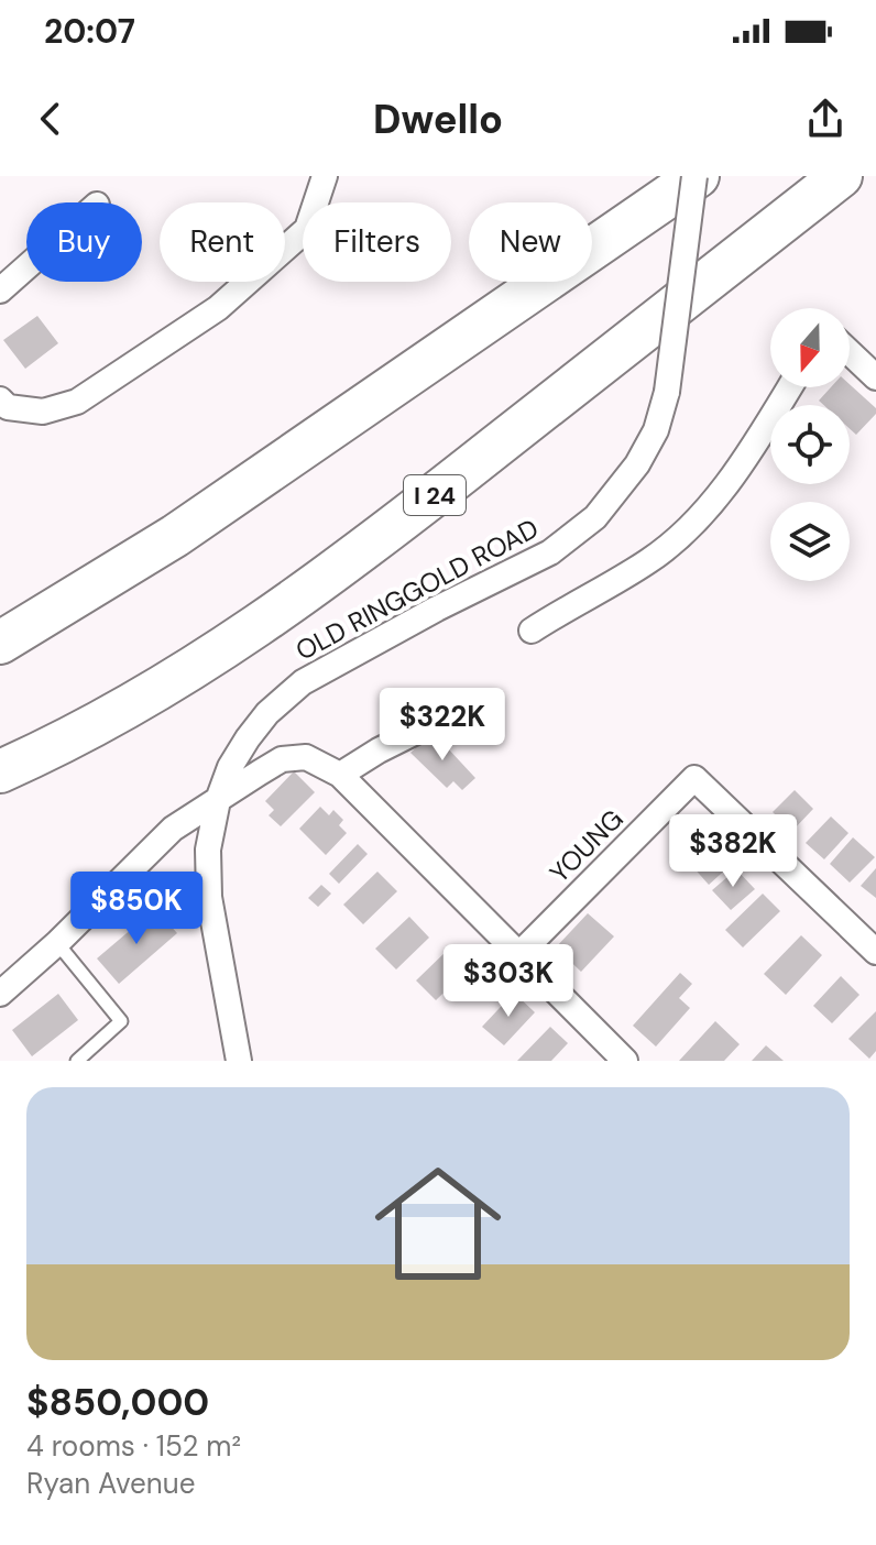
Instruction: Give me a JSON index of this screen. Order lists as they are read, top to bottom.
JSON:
{
  "streets": {
    "highway": ["I 24"],
    "street": ["OLD RINGGOLD ROAD", "YOUNG"]
  },
  "north": "bottom",
  "page": {
    "status": "20:07",
    "header": "Dwello",
    "chip": [
      "Buy",
      "Rent",
      "Filters",
      "New"
    ],
    "price": [
      "$322K",
      "$382K",
      "$850K",
      "$303K"
    ],
    "list": [
      {
        "name": "$850,000",
        "note": "4 rooms · 152 m² · Ryan Avenue"
      }
    ]
  }
}
